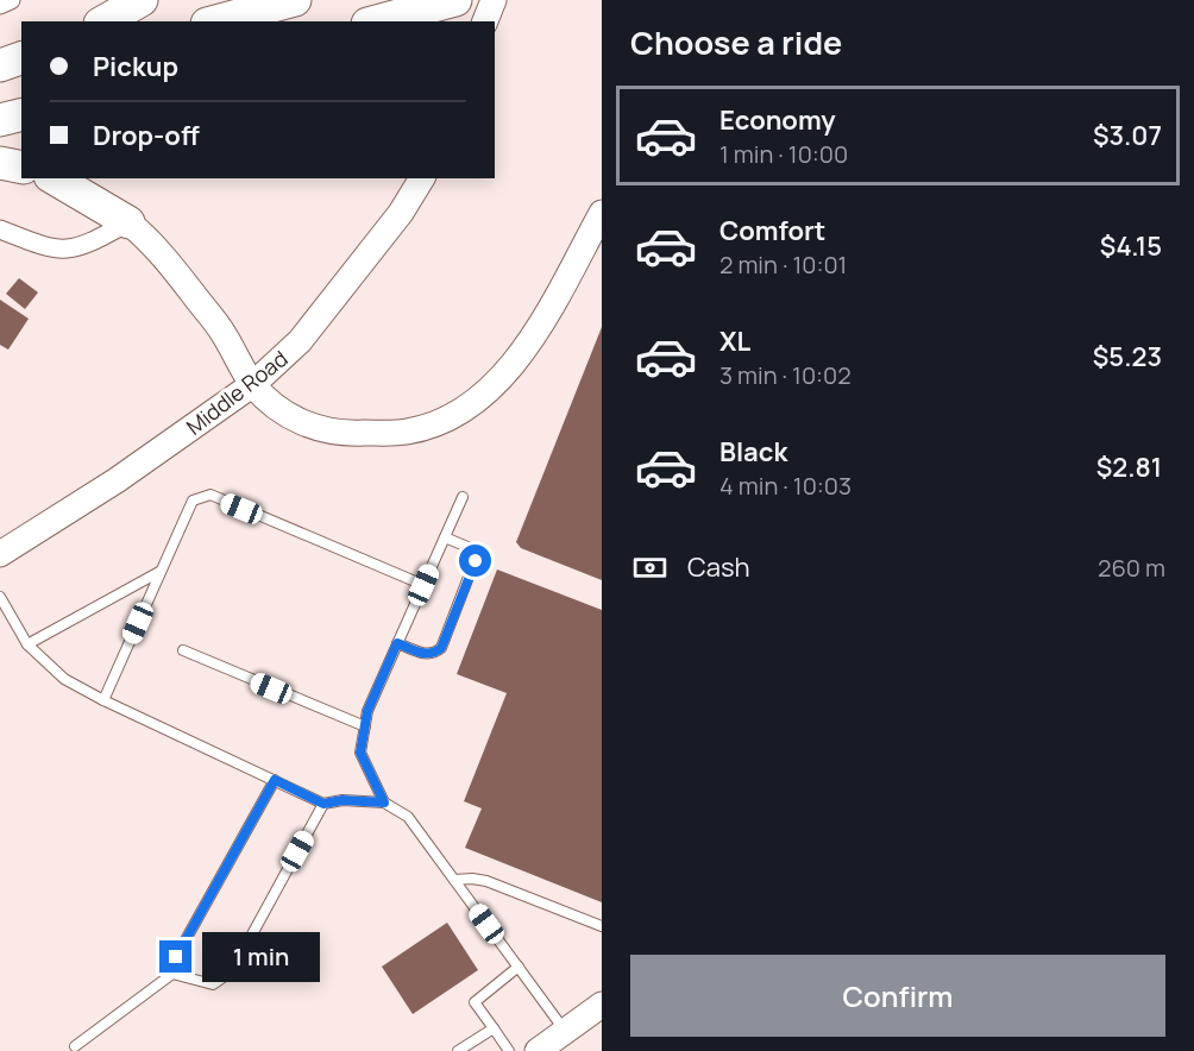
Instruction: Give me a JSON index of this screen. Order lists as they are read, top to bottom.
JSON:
{
  "streets": {
    "main road": ["Middle Road"]
  },
  "page": {
    "heading": "Choose a ride",
    "banner": ["Pickup", "Drop-off"],
    "list": [
      {
        "name": "Economy",
        "note": "1 min · 10:00",
        "value": "$3.07"
      },
      {
        "name": "Comfort",
        "note": "2 min · 10:01",
        "value": "$4.15"
      },
      {
        "name": "XL",
        "note": "3 min · 10:02",
        "value": "$5.23"
      },
      {
        "name": "Black",
        "note": "4 min · 10:03",
        "value": "$2.81"
      }
    ],
    "pay": ["Cash", "260 m"],
    "bubble": "1 min",
    "buttons": "Confirm"
  }
}
